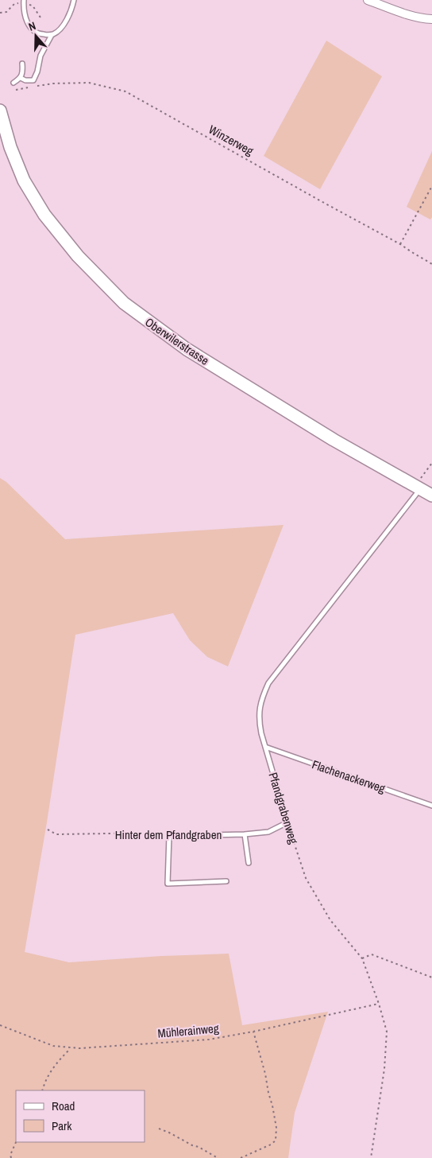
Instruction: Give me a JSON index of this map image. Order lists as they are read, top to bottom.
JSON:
{
  "streets": {
    "street": ["Oberwilerstrasse"],
    "lane": ["Flachenackerweg", "Pfandgrabenweg", "Hinter dem Pfandgraben"],
    "path": ["Winzerweg", "Mühlerainweg"]
  },
  "crossings": [
    ["Oberwilerstrasse", "Pfandgrabenweg"],
    ["Flachenackerweg", "Pfandgrabenweg"],
    ["Pfandgrabenweg", "Hinter dem Pfandgraben"],
    ["Pfandgrabenweg", "Mühlerainweg"]
  ],
  "legend": ["Road", "Park"],
  "north": "top"
}
